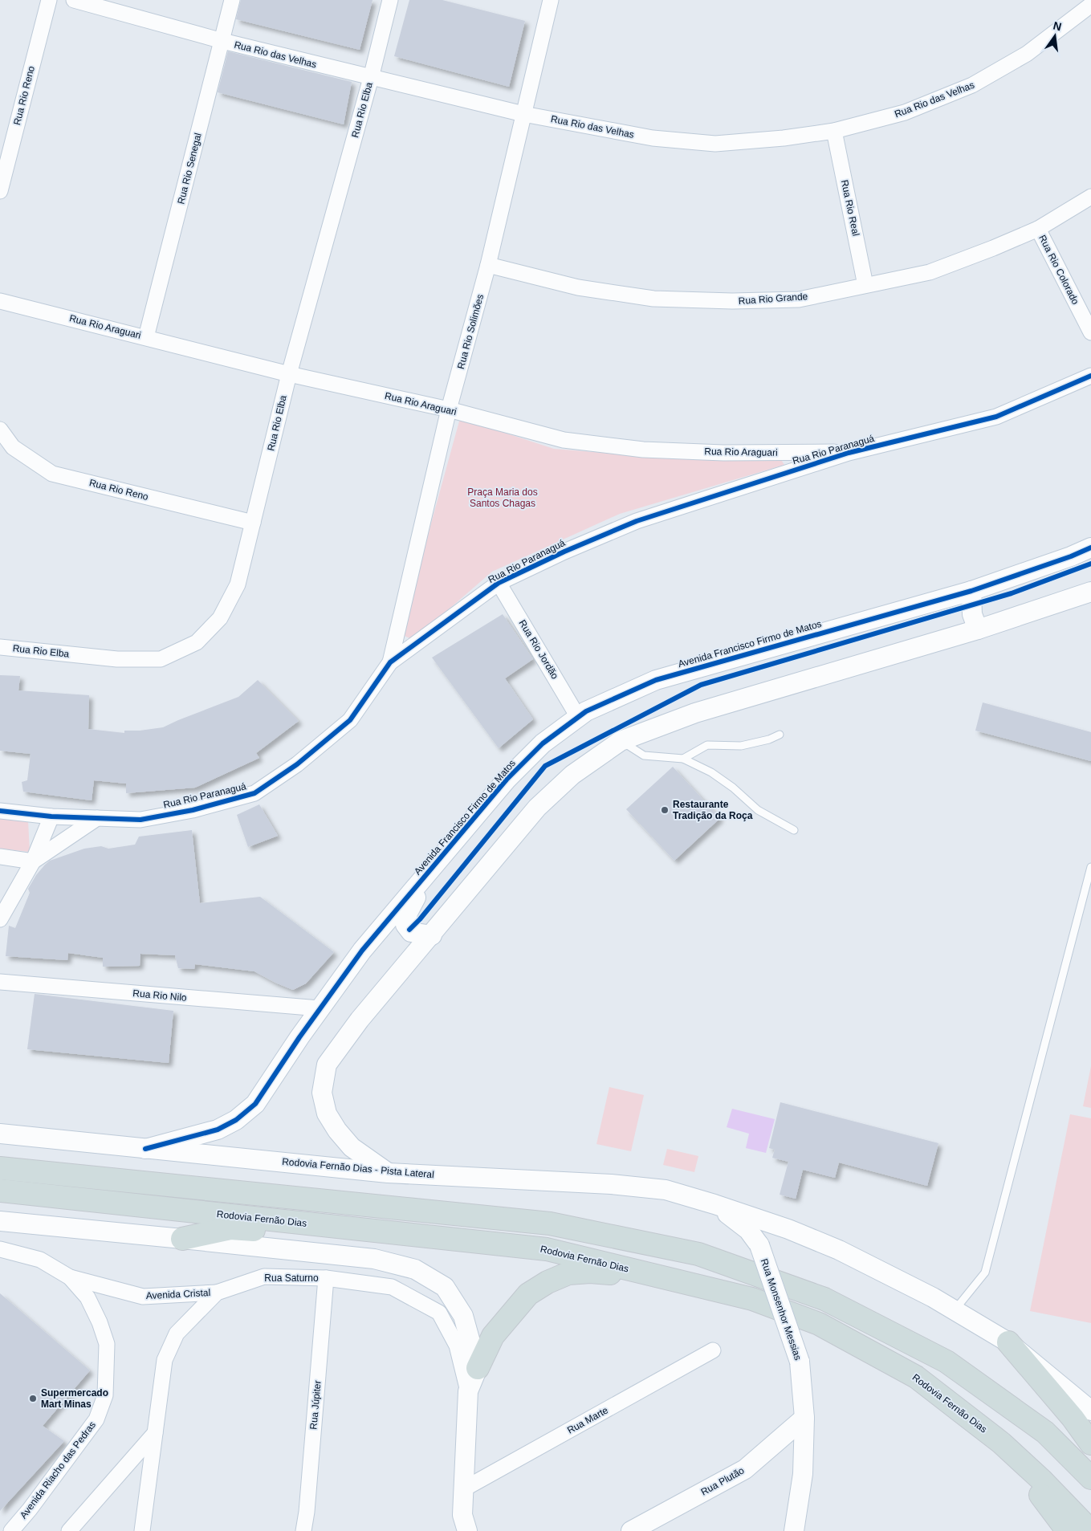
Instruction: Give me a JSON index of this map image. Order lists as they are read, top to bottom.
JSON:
{
  "streets": {
    "highway": ["Rodovia Fernão Dias"],
    "street": [
      "Rua Rio das Velhas",
      "Rua Rio Reno",
      "Rua Rio Elba",
      "Rua Rio Senegal",
      "Rua Rio Real",
      "Rua Rio Colorado",
      "Rua Rio Grande",
      "Rua Rio Araguari",
      "Rua Rio Solimões",
      "Rua Rio Paranaguá",
      "Avenida Francisco Firmo de Matos",
      "Rua Rio Jordão",
      "Rua Rio Nilo",
      "Rodovia Fernão Dias - Pista Lateral",
      "Rua Saturno",
      "Avenida Cristal",
      "Rua Monsenhor Messias",
      "Rua Júpiter",
      "Rua Marte",
      "Avenida Riacho das Pedras",
      "Rua Plutão"
    ]
  },
  "crossings": [
    ["Rua Rio das Velhas", "Rua Rio Elba"],
    ["Rua Rio das Velhas", "Rua Rio Senegal"],
    ["Rua Rio das Velhas", "Rua Rio Real"],
    ["Rua Rio das Velhas", "Rua Rio Solimões"],
    ["Rua Rio Reno", "Rua Rio Elba"],
    ["Rua Rio Elba", "Rua Rio Araguari"],
    ["Rua Rio Senegal", "Rua Rio Araguari"],
    ["Rua Rio Real", "Rua Rio Grande"],
    ["Rua Rio Colorado", "Rua Rio Grande"],
    ["Rua Rio Grande", "Rua Rio Solimões"],
    ["Rua Rio Araguari", "Rua Rio Solimões"],
    ["Rua Rio Araguari", "Rua Rio Paranaguá"],
    ["Rua Rio Solimões", "Rua Rio Paranaguá"],
    ["Rua Rio Paranaguá", "Rua Rio Jordão"],
    ["Avenida Francisco Firmo de Matos", "Rua Rio Jordão"],
    ["Avenida Francisco Firmo de Matos", "Rua Rio Nilo"],
    ["Avenida Francisco Firmo de Matos", "Rodovia Fernão Dias - Pista Lateral"],
    ["Rodovia Fernão Dias - Pista Lateral", "Rua Monsenhor Messias"],
    ["Rua Saturno", "Avenida Cristal"],
    ["Rua Saturno", "Rua Júpiter"],
    ["Avenida Cristal", "Avenida Riacho das Pedras"],
    ["Rua Monsenhor Messias", "Rua Plutão"]
  ],
  "parks": ["Praça Maria dos Santos Chagas"],
  "places": ["Restaurante Tradição da Roça", "Supermercado Mart Minas"],
  "north": "top"
}
